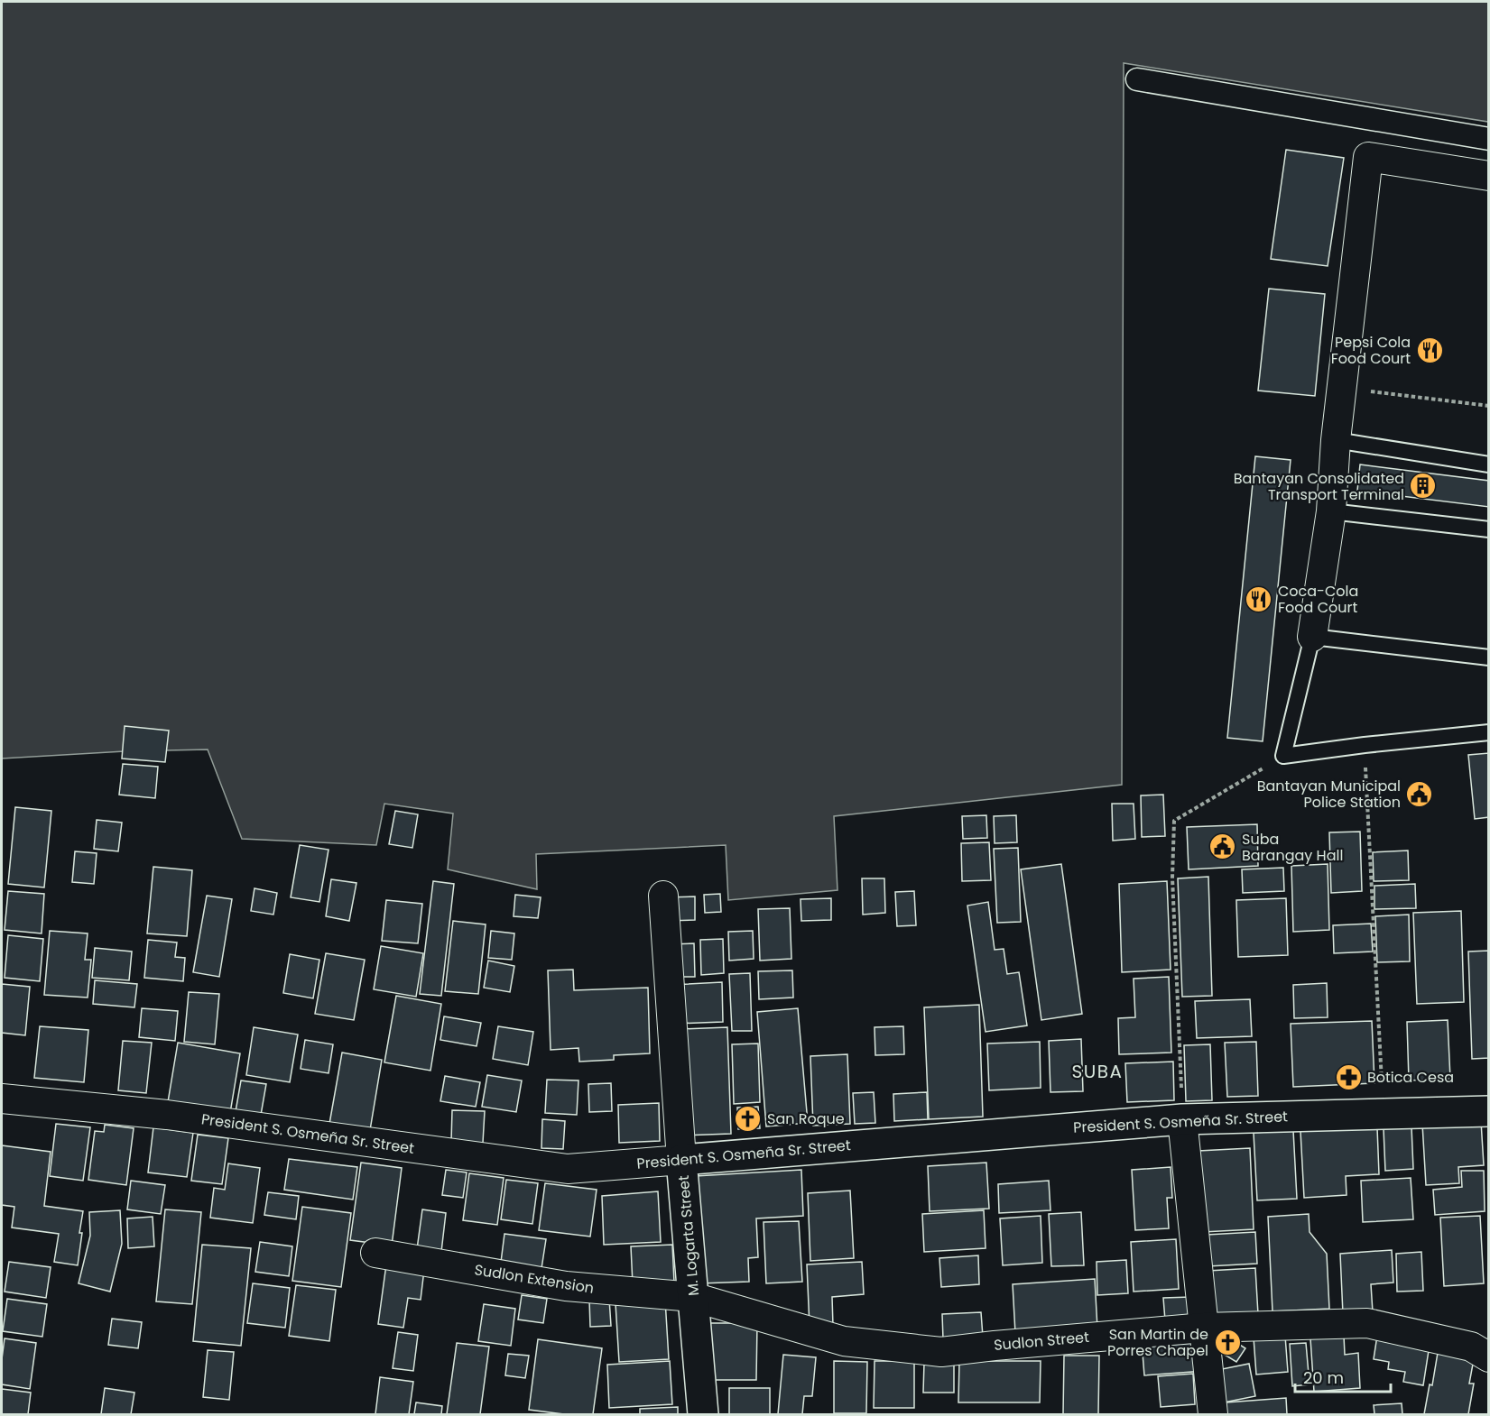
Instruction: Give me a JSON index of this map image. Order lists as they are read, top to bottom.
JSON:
{
  "streets": {
    "street": [
      "President S. Osmeña Sr. Street",
      "M. Logarta Street",
      "Sudlon Extension",
      "Sudlon Street"
    ]
  },
  "crossings": [
    ["President S. Osmeña Sr. Street", "M. Logarta Street"],
    ["M. Logarta Street", "Sudlon Extension"],
    ["M. Logarta Street", "Sudlon Street"],
    ["Sudlon Extension", "Sudlon Street"]
  ],
  "districts": ["SUBA"],
  "places": {
    "restaurant": ["Pepsi Cola Food Court", "Coca-Cola Food Court"],
    "building": ["Bantayan Consolidated Transport Terminal"],
    "public building": ["Bantayan Municipal Police Station", "Suba Barangay Hall"],
    "pharmacy": ["Botica Cesa"],
    "church": ["San Roque", "San Martin de Porres Chapel"]
  },
  "scale_bar": "20 m"
}
